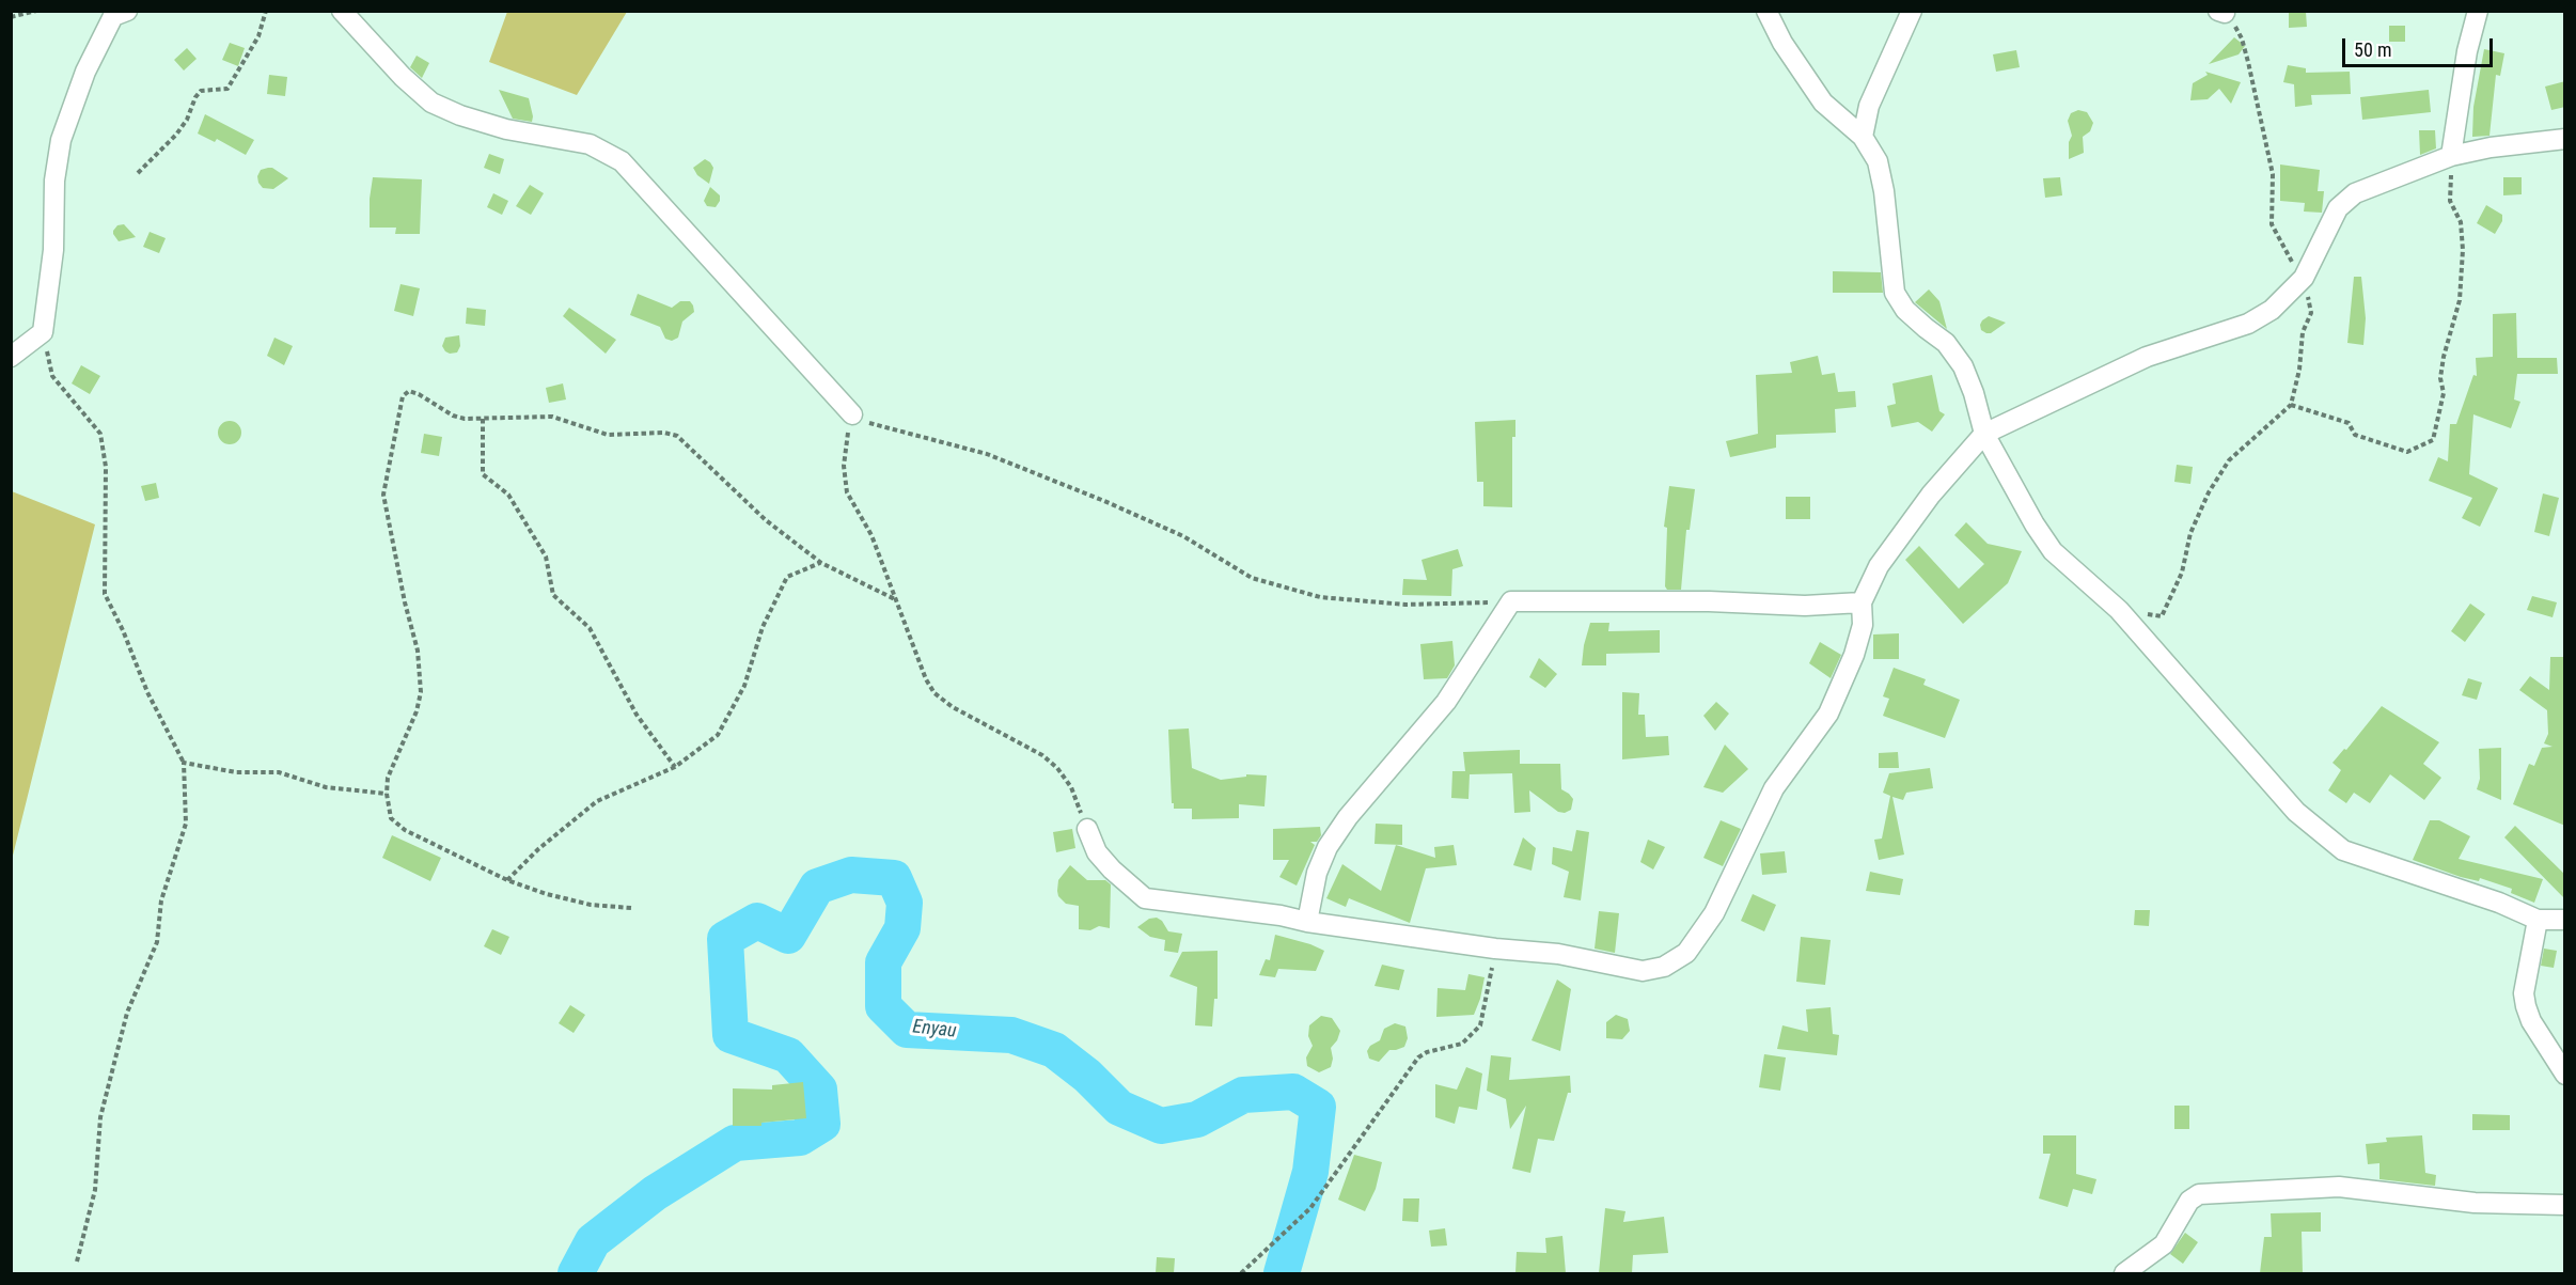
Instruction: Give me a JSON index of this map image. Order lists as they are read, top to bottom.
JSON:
{
  "water": ["Enyau"],
  "scale_bar": "50 m"
}
